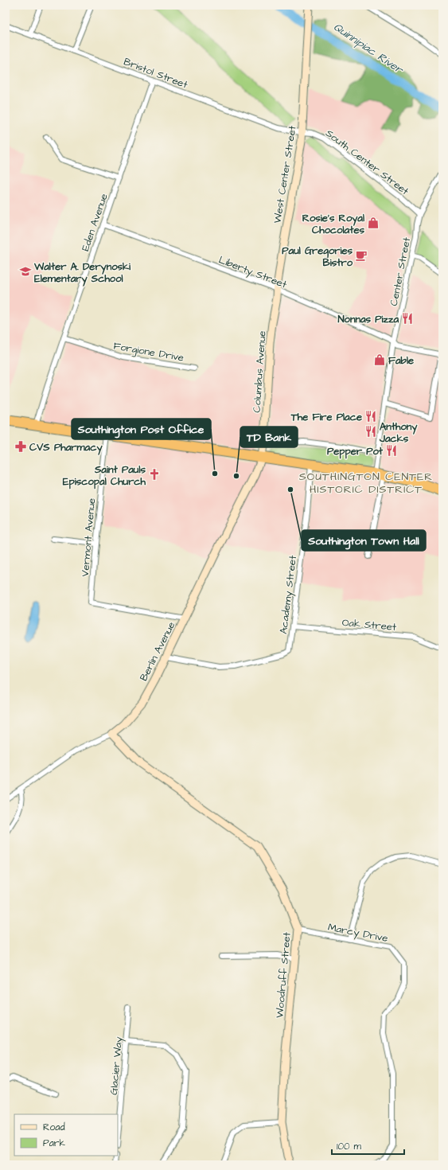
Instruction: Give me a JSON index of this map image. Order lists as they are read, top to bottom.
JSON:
{
  "streets": {
    "street": [
      "Bristol Street",
      "South Center Street",
      "West Center Street",
      "Eden Avenue",
      "Liberty Street",
      "Center Street",
      "Forgione Drive",
      "Columbus Avenue",
      "Vermont Avenue",
      "Academy Street",
      "Oak Street",
      "Berlin Avenue",
      "Marcy Drive",
      "Woodruff Street",
      "Glacier Way"
    ]
  },
  "crossings": [
    ["Bristol Street", "South Center Street"],
    ["Bristol Street", "West Center Street"],
    ["Bristol Street", "Eden Avenue"],
    ["South Center Street", "West Center Street"],
    ["South Center Street", "Center Street"],
    ["West Center Street", "Liberty Street"],
    ["West Center Street", "Columbus Avenue"],
    ["Eden Avenue", "Liberty Street"],
    ["Eden Avenue", "Forgione Drive"],
    ["Liberty Street", "Center Street"],
    ["Liberty Street", "Columbus Avenue"],
    ["Columbus Avenue", "Berlin Avenue"],
    ["Vermont Avenue", "Berlin Avenue"],
    ["Academy Street", "Oak Street"],
    ["Academy Street", "Berlin Avenue"],
    ["Berlin Avenue", "Woodruff Street"],
    ["Marcy Drive", "Woodruff Street"]
  ],
  "districts": ["SOUTHINGTON CENTER HISTORIC DISTRICT"],
  "water": ["Quinnipiac River"],
  "places": {
    "shop": ["Rosie’s Royal Chocolates", "Fable"],
    "cafe": ["Paul Gregories Bistro"],
    "school or university": ["Walter A. Derynoski Elementary School"],
    "restaurant": [
      "Nonnas Pizza",
      "The Fire Place",
      "Anthony Jacks",
      "Pepper Pot"
    ],
    "pharmacy": ["CVS Pharmacy"],
    "other": ["Southington Post Office", "TD Bank", "Southington Town Hall"],
    "church": ["Saint Pauls Episcopal Church"]
  },
  "legend": ["Road", "Park"],
  "scale_bar": "100 m"
}
